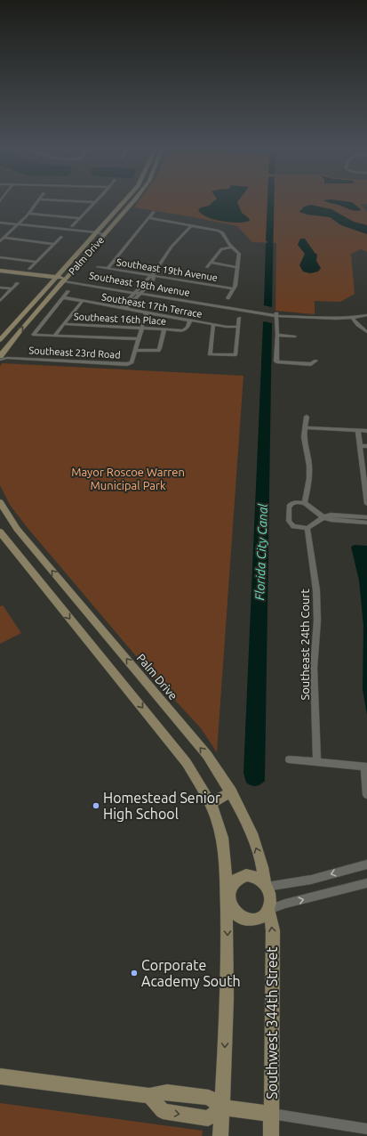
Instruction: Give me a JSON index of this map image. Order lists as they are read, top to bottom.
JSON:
{
  "streets": {
    "main road": ["Palm Drive", "Southeast 18th Avenue", "Southwest 344th Street"],
    "street": [
      "Southeast 19th Avenue",
      "Southeast 17th Terrace",
      "Southeast 16th Place",
      "Southeast 23rd Road",
      "Southeast 24th Court"
    ]
  },
  "crossings": [
    ["Palm Drive", "Southeast 18th Avenue"],
    ["Palm Drive", "Southeast 23rd Road"],
    ["Palm Drive", "Southwest 344th Street"],
    ["Southeast 17th Terrace", "Southeast 16th Place"],
    ["Southeast 17th Terrace", "Southeast 23rd Road"],
    ["Southeast 16th Place", "Southeast 23rd Road"]
  ],
  "water": ["Florida City Canal"],
  "parks": ["Mayor Roscoe Warren Municipal Park"],
  "places": ["Homestead Senior High School", "Corporate Academy South"]
}
